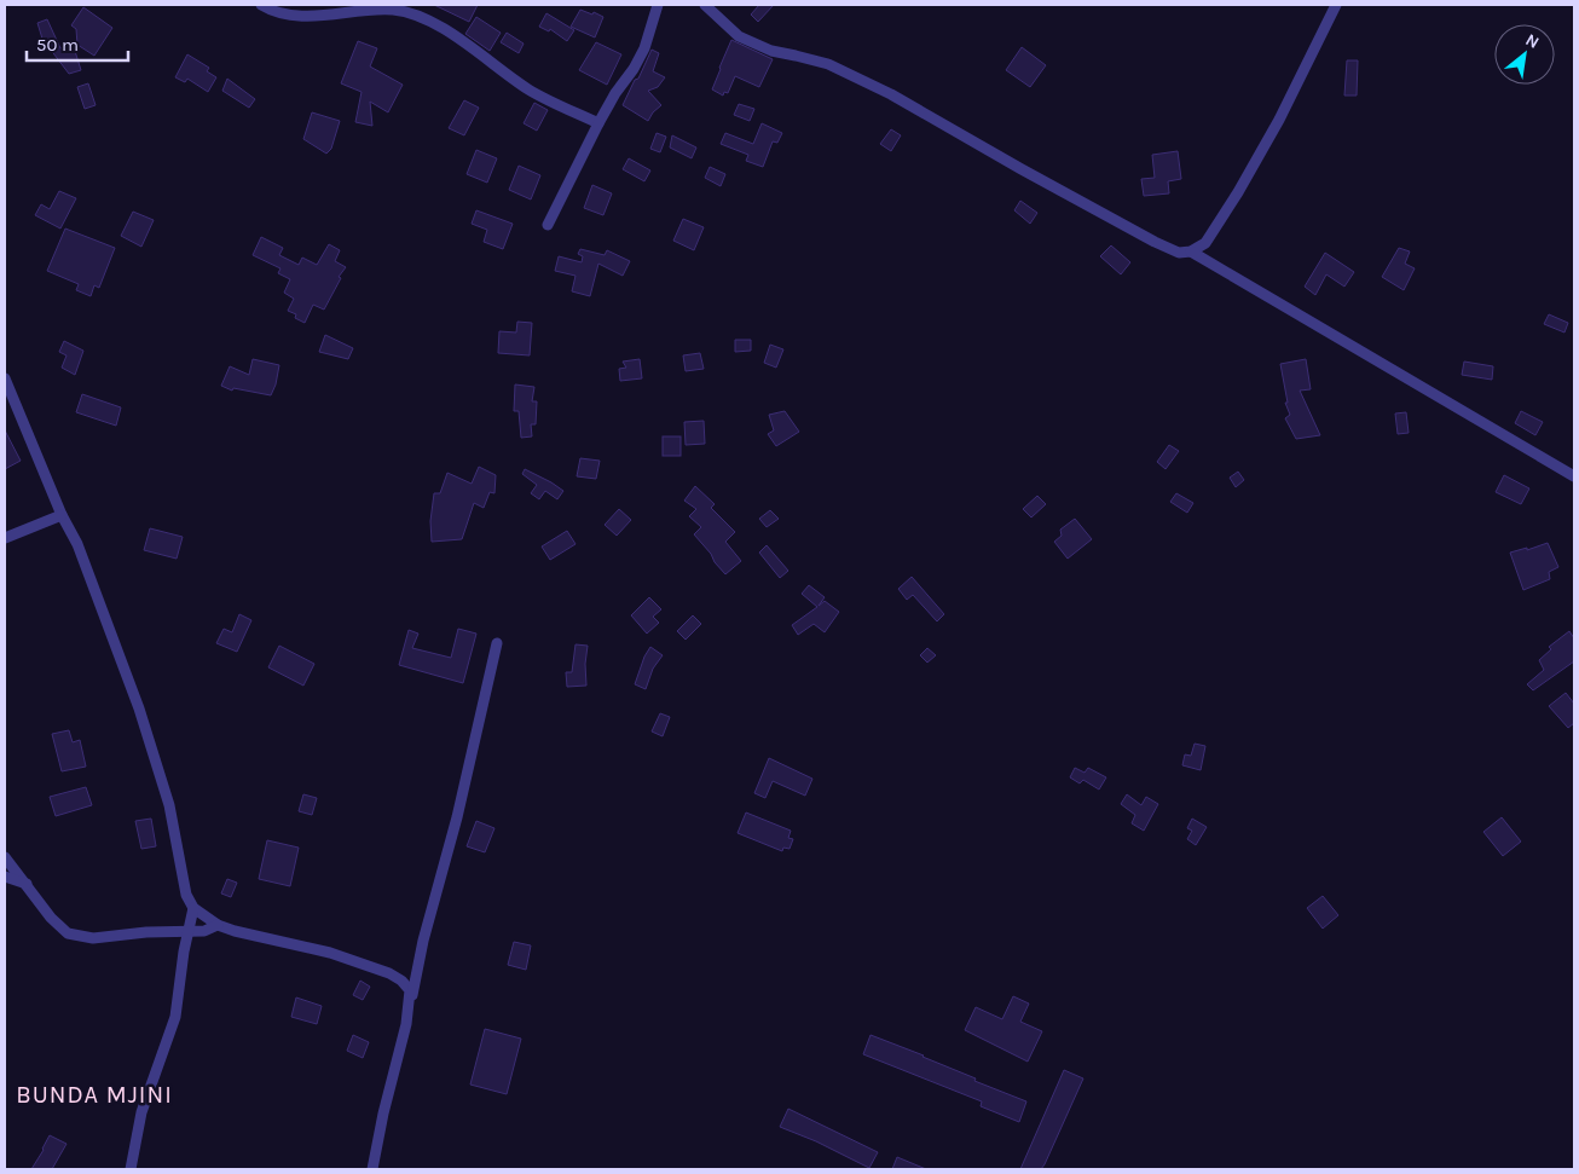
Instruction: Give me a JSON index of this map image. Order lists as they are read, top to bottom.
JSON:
{
  "districts": ["BUNDA MJINI"],
  "scale_bar": "50 m",
  "north": "top right"
}
